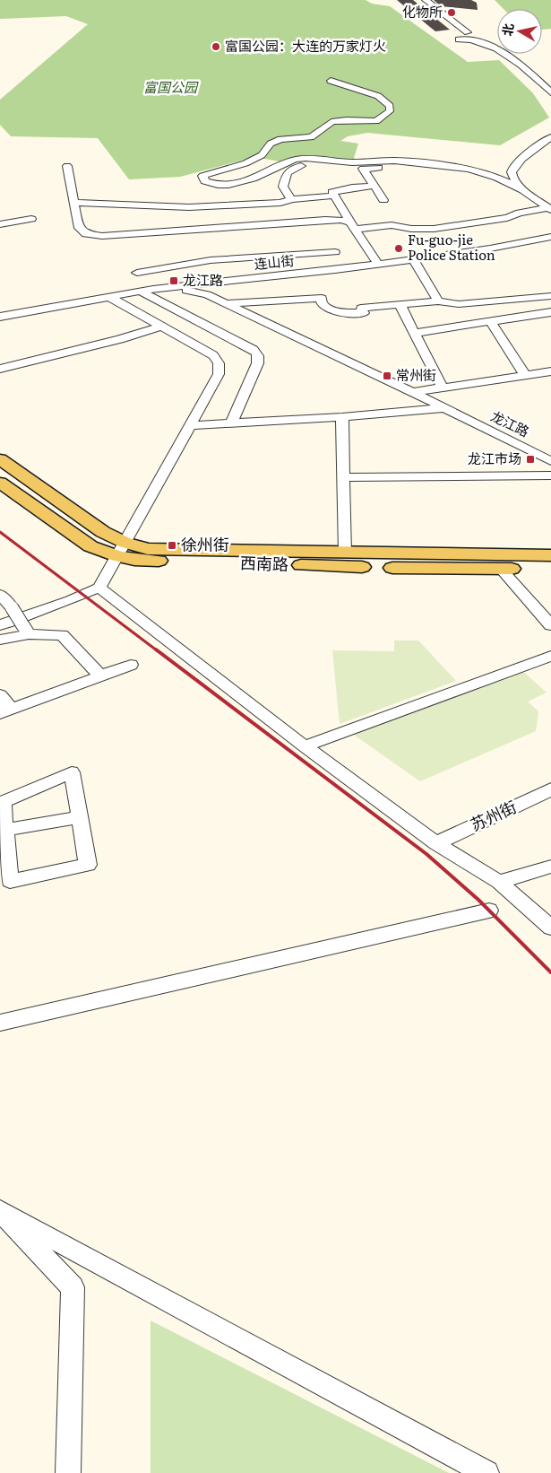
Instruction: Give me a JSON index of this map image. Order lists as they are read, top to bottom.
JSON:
{
  "streets": {
    "main road": ["西南路"],
    "street": ["连山街", "龙江路", "苏州街"]
  },
  "crossings": [
    ["连山街", "龙江路"]
  ],
  "parks": ["富国公园"],
  "places": {
    "other": ["化物所", "富国公园：大连的万家灯火", "Fu-guo-jie Police Station"],
    "transit": [
      "龙江路",
      "常州街",
      "龙江市场",
      "徐州街"
    ]
  },
  "north": "left"
}
